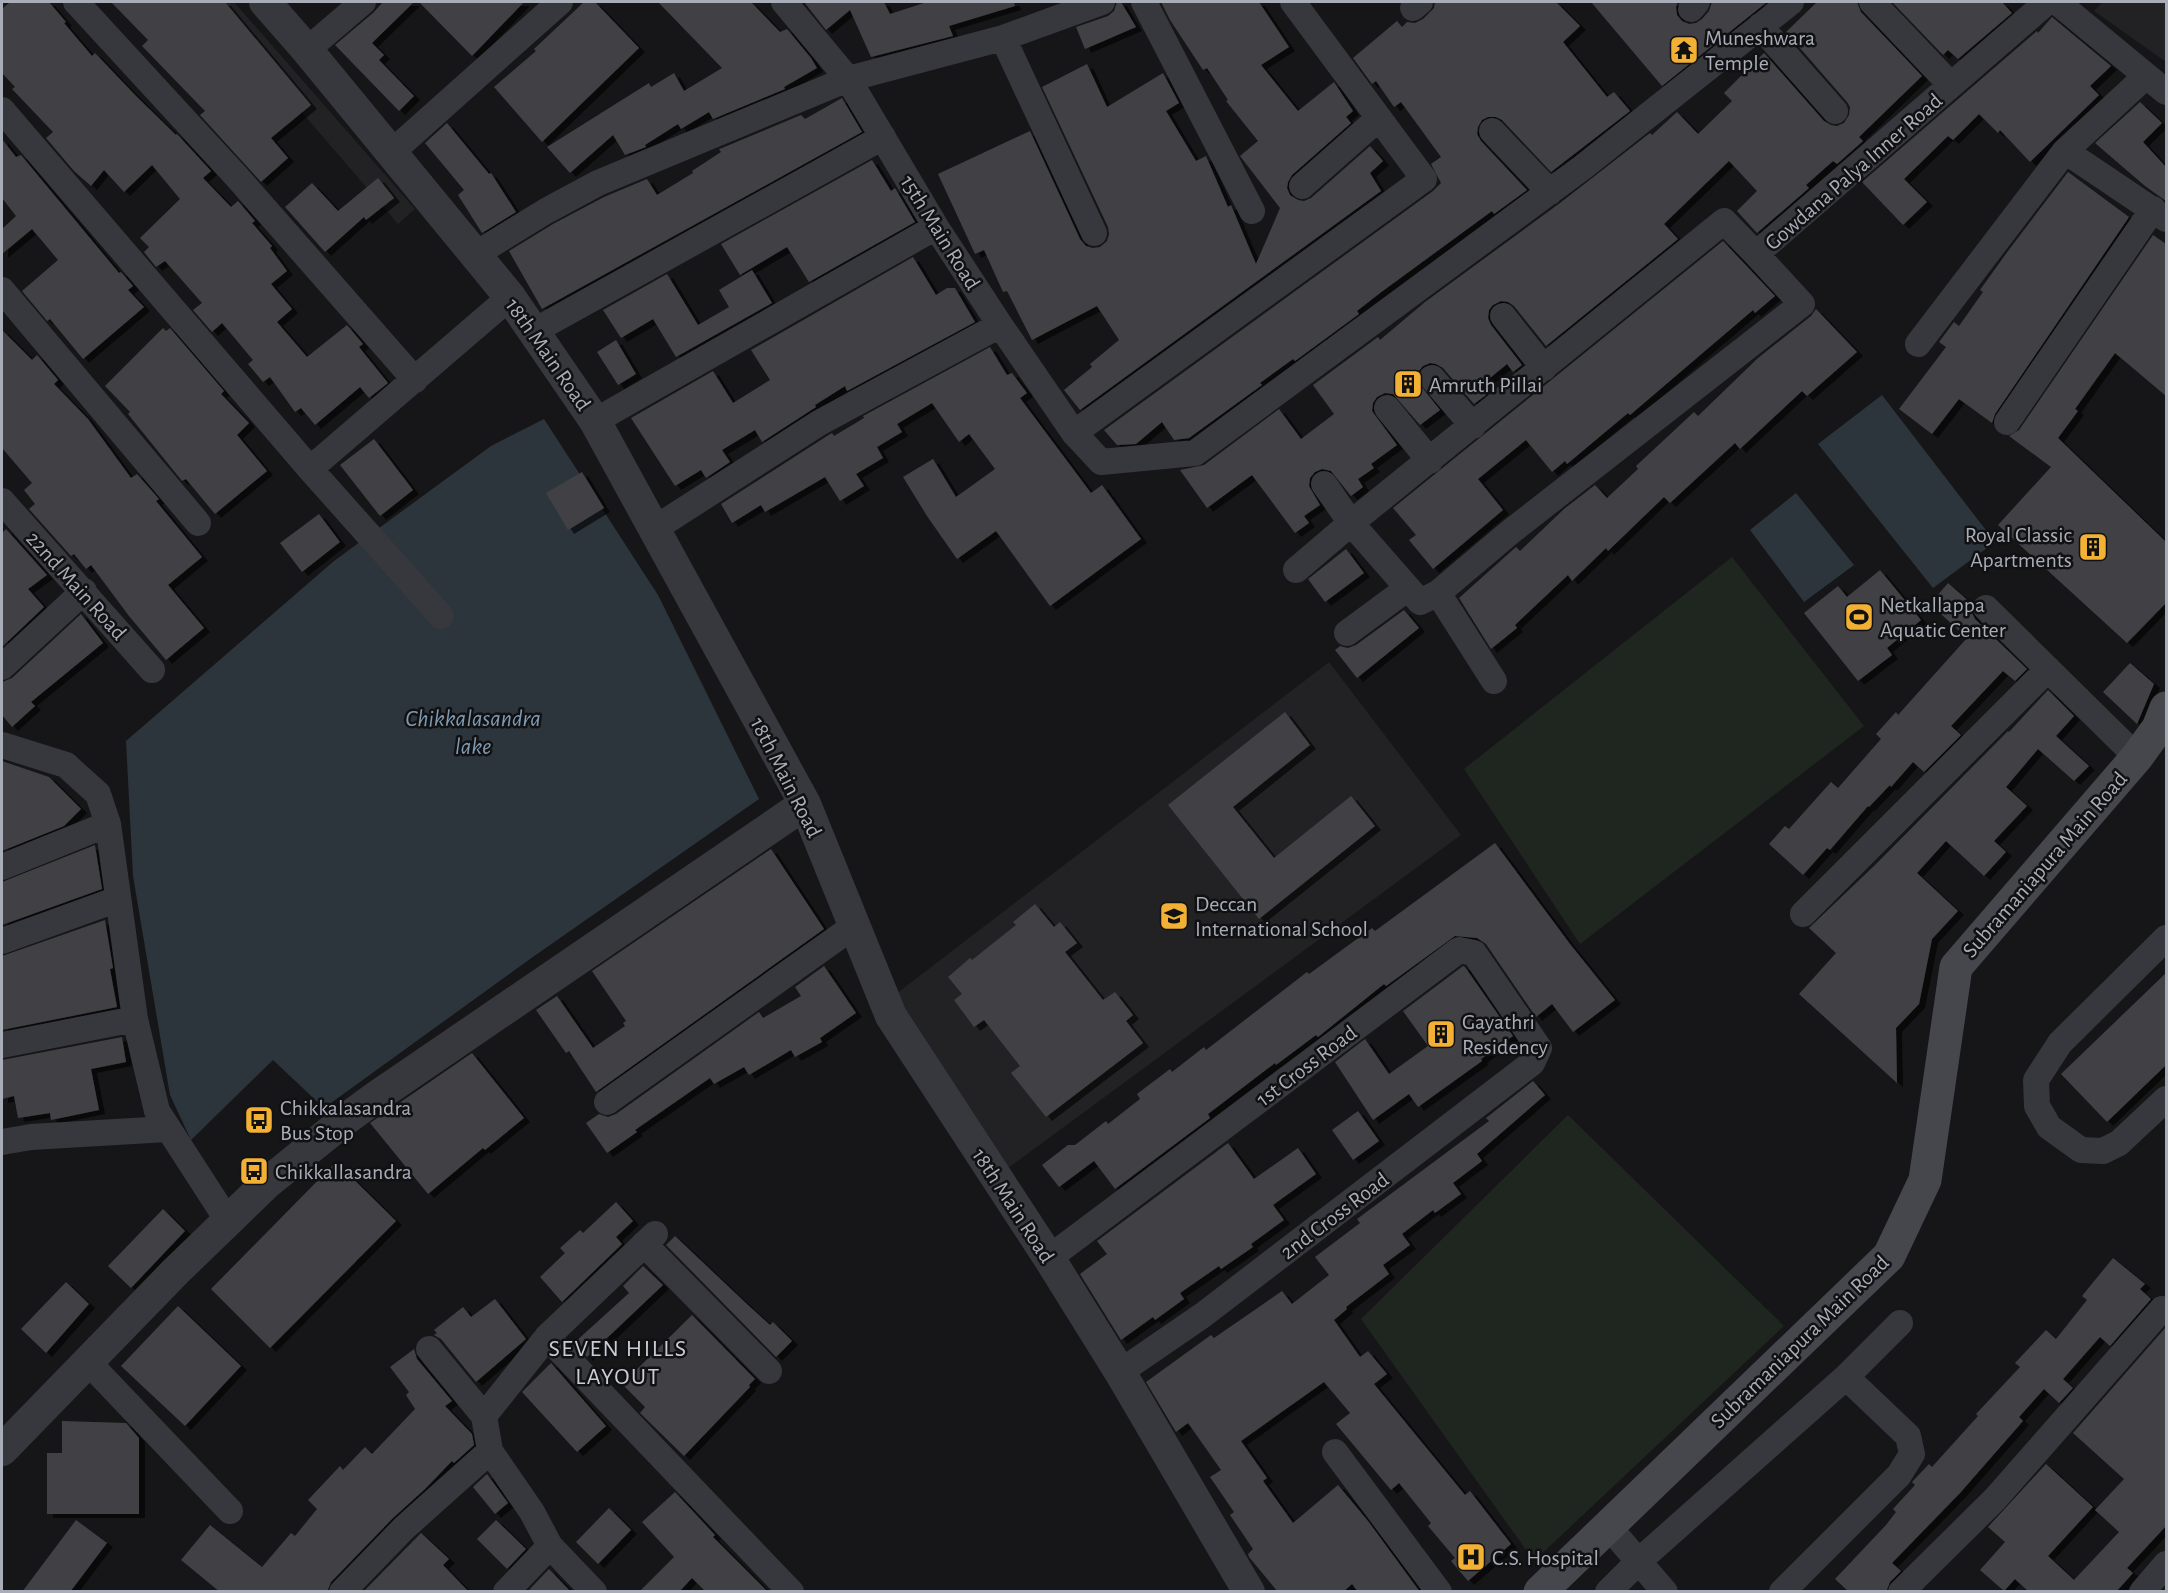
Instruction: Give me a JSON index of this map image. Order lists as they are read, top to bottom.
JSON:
{
  "streets": {
    "main road": ["Subramaniapura Main Road"],
    "street": [
      "Gowdana Palya Inner Road",
      "15th Main Road",
      "18th Main Road",
      "22nd Main Road",
      "1st Cross Road",
      "2nd Cross Road"
    ]
  },
  "crossings": [
    ["18th Main Road", "1st Cross Road"],
    ["18th Main Road", "2nd Cross Road"],
    ["1st Cross Road", "2nd Cross Road"]
  ],
  "districts": ["SEVEN HILLS LAYOUT"],
  "water": ["Chikkalasandra lake"],
  "places": {
    "temple": ["Muneshwara Temple"],
    "building": ["Amruth Pillai", "Royal Classic Apartments", "Gayathri Residency"],
    "sports": ["Netkallappa Aquatic Center"],
    "school or university": ["Deccan International School"],
    "bus stop": ["Chikkalasandra Bus Stop", "Chikkallasandra"],
    "hospital": ["C.S. Hospital"]
  }
}
